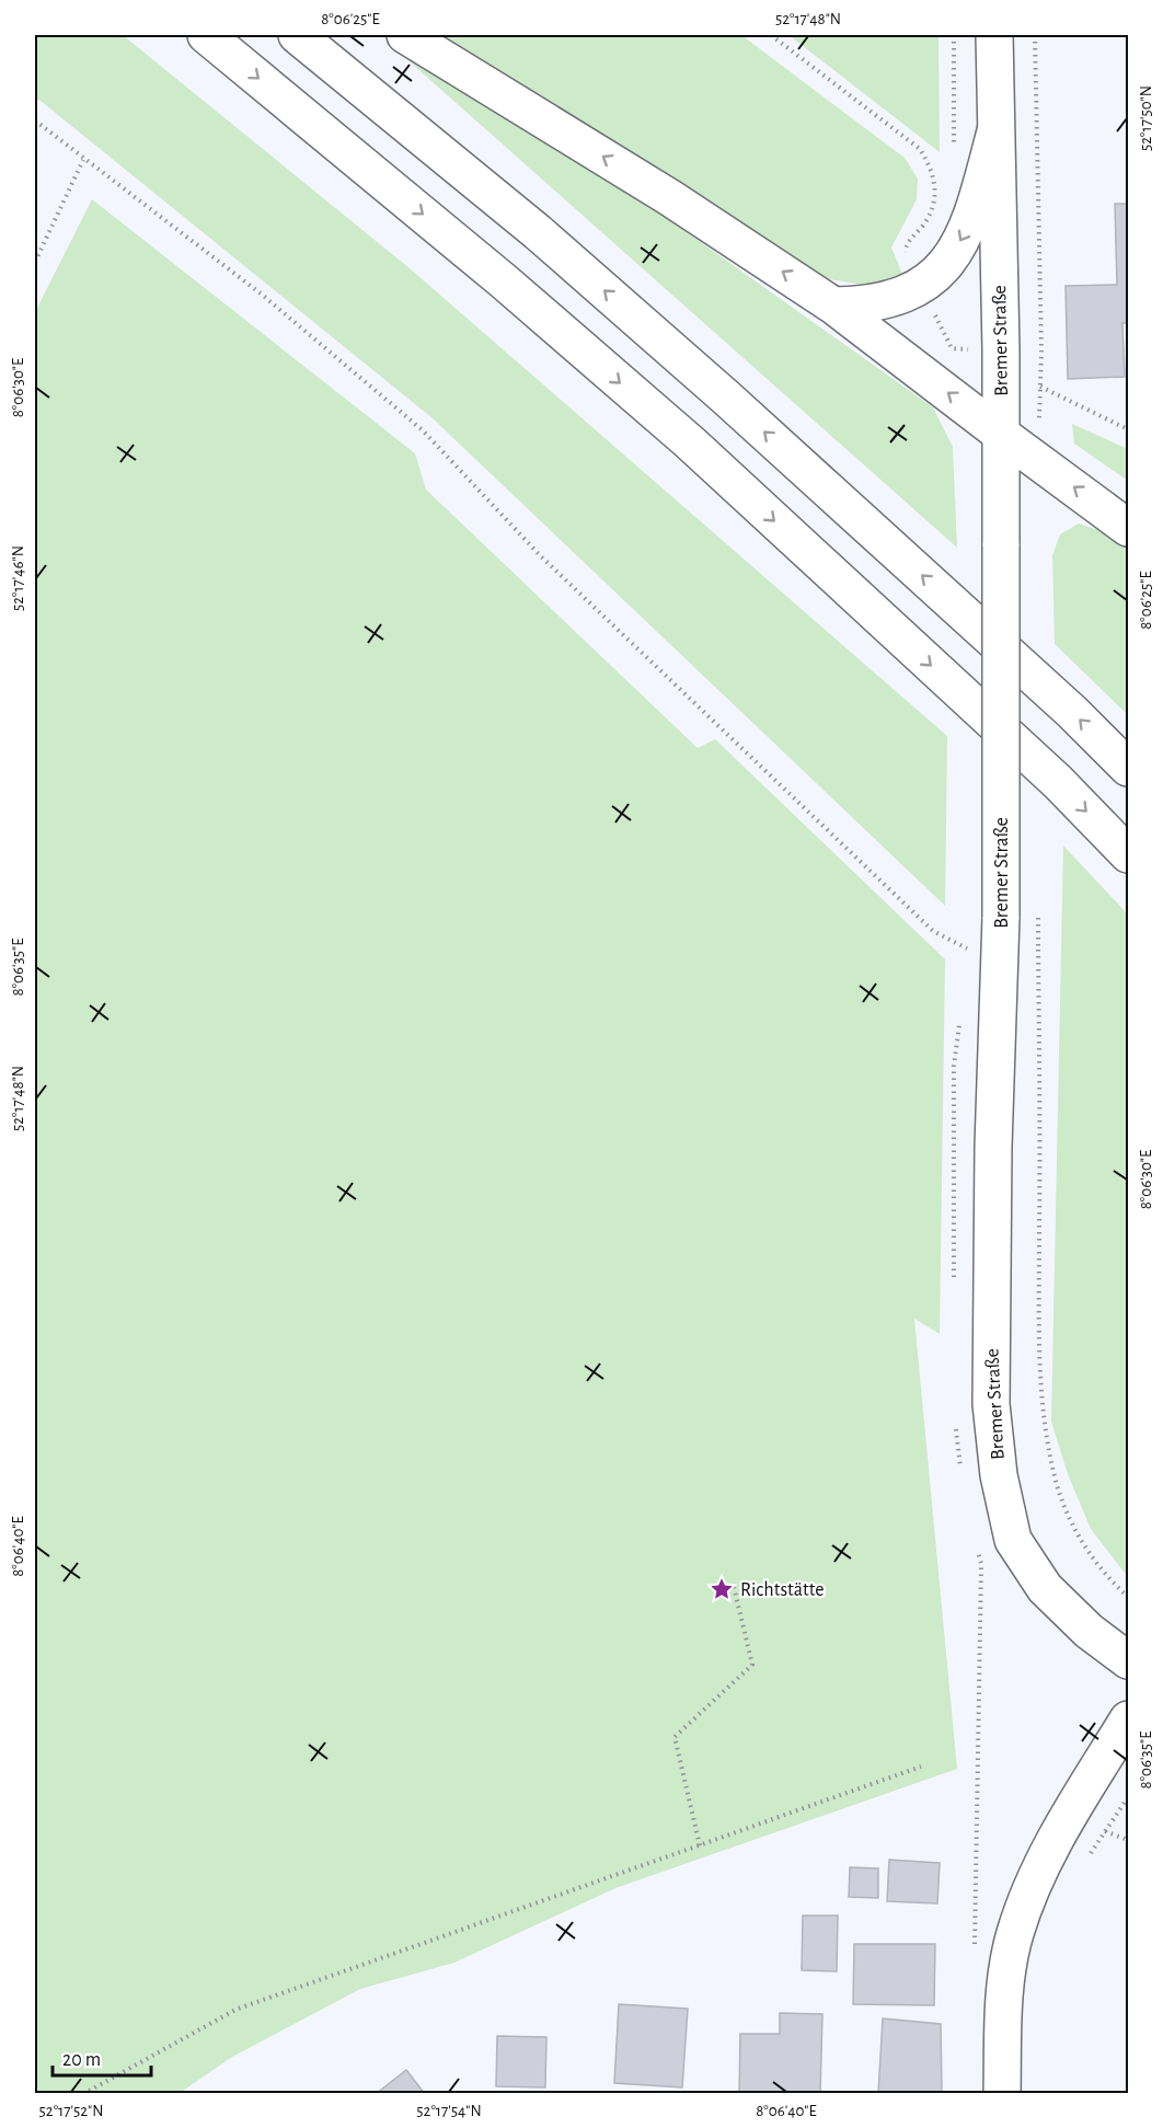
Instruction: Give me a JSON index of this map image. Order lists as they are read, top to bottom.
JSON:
{
  "streets": {
    "main road": ["Bremer Straße"]
  },
  "places": {
    "place": ["Richtstätte"]
  },
  "scale_bar": "20 m",
  "coordinates": [
    "8°06'25\"E",
    "52°17'48\"N",
    "52°17'50\"N",
    "8°06'30\"E",
    "52°17'46\"N",
    "8°06'35\"E",
    "8°06'40\"E",
    "52°17'52\"N",
    "52°17'54\"N"
  ]
}
